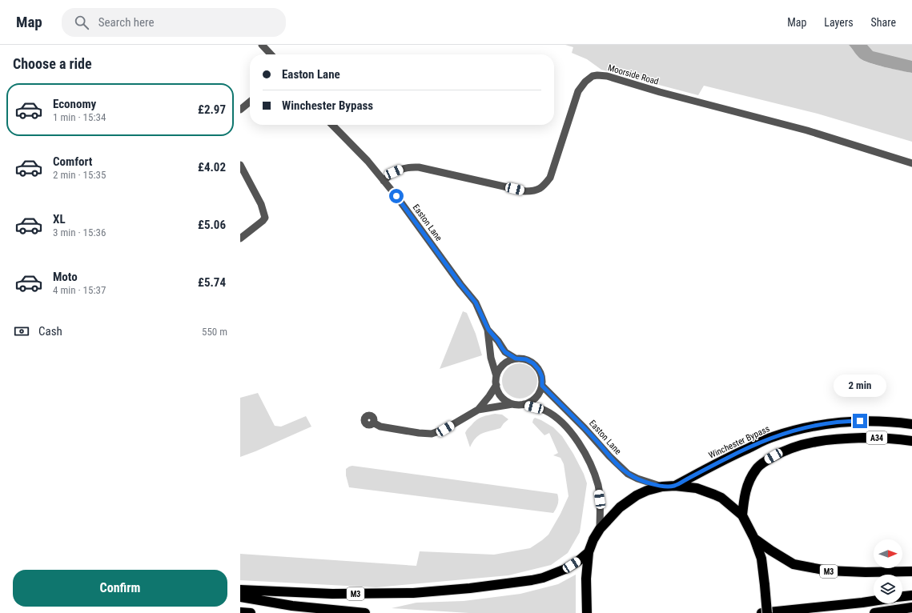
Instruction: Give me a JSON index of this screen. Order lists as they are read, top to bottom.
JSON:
{
  "streets": {
    "highway": ["A34", "Winchester Bypass", "M3"],
    "street": ["Moorside Road", "Easton Lane"]
  },
  "crossings": [
    ["Moorside Road", "Easton Lane"]
  ],
  "north": "right",
  "page": {
    "header": "Map",
    "search": "Search here",
    "nav": ["Map", "Layers", "Share"],
    "heading": "Choose a ride",
    "banner": ["Easton Lane", "Winchester Bypass"],
    "list": [
      {
        "name": "Economy",
        "note": "1 min · 15:34",
        "value": "£2.97"
      },
      {
        "name": "Comfort",
        "note": "2 min · 15:35",
        "value": "£4.02"
      },
      {
        "name": "XL",
        "note": "3 min · 15:36",
        "value": "£5.06"
      },
      {
        "name": "Moto",
        "note": "4 min · 15:37",
        "value": "£5.74"
      }
    ],
    "pay": ["Cash", "550 m"],
    "bubble": "2 min",
    "buttons": "Confirm"
  }
}
